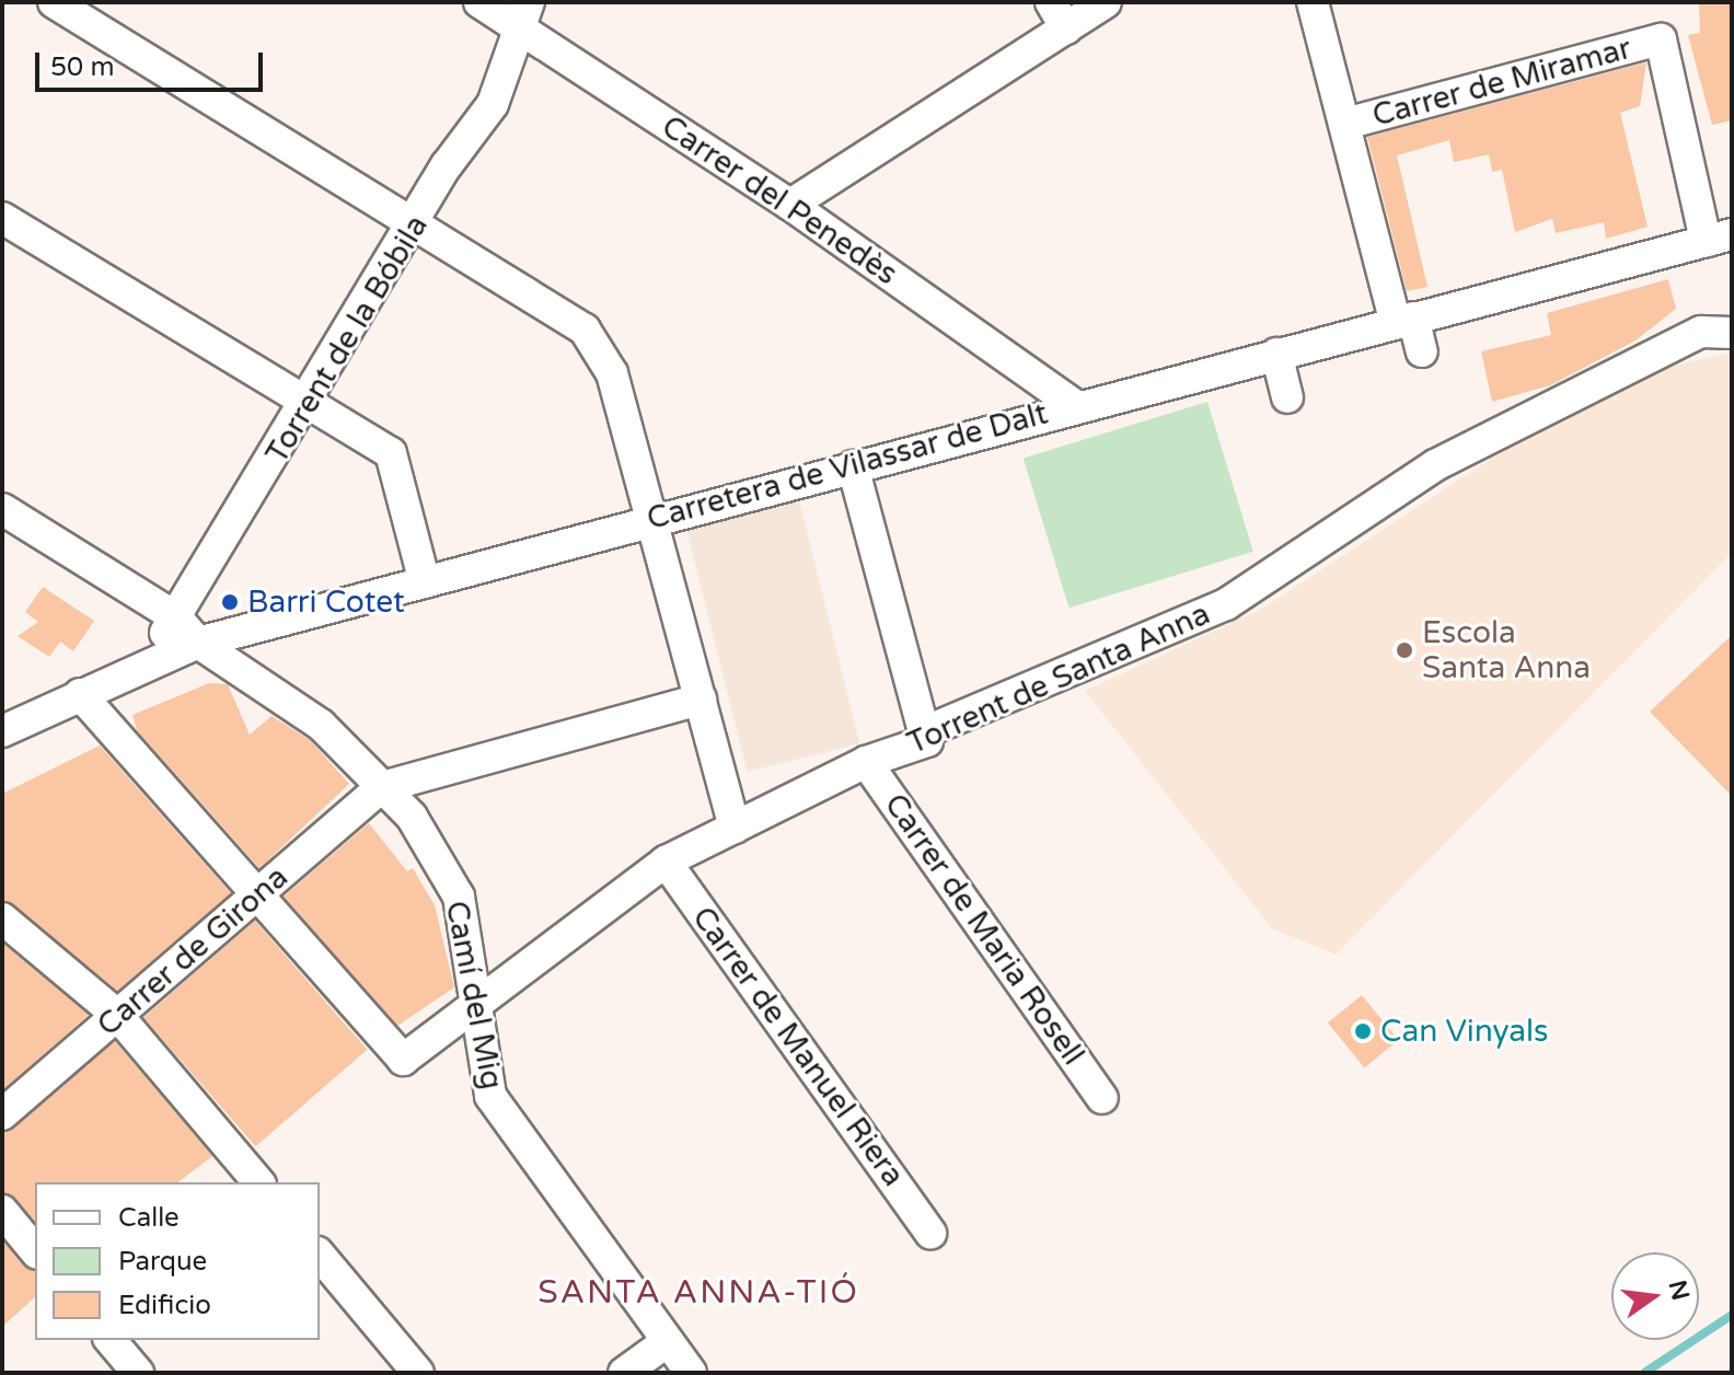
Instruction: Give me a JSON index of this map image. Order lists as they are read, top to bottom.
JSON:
{
  "streets": {
    "street": [
      "Carrer de Miramar",
      "Carrer del Penedès",
      "Torrent de la Bóbila",
      "Carretera de Vilassar de Dalt",
      "Torrent de Santa Anna",
      "Carrer de Maria Rosell",
      "Carrer de Girona",
      "Camí del Mig",
      "Carrer de Manuel Riera"
    ]
  },
  "crossings": [
    ["Carrer de Miramar", "Carretera de Vilassar de Dalt"],
    ["Carrer del Penedès", "Torrent de la Bóbila"],
    ["Carrer del Penedès", "Carretera de Vilassar de Dalt"],
    ["Torrent de la Bóbila", "Carretera de Vilassar de Dalt"],
    ["Torrent de la Bóbila", "Camí del Mig"],
    ["Carretera de Vilassar de Dalt", "Camí del Mig"],
    ["Torrent de Santa Anna", "Carrer de Maria Rosell"],
    ["Torrent de Santa Anna", "Carrer de Girona"],
    ["Torrent de Santa Anna", "Camí del Mig"],
    ["Torrent de Santa Anna", "Carrer de Manuel Riera"],
    ["Carrer de Girona", "Camí del Mig"]
  ],
  "districts": ["SANTA ANNA-TIÓ"],
  "places": ["Barri Cotet", "Escola Santa Anna", "Can Vinyals"],
  "legend": ["Calle", "Parque", "Edificio"],
  "scale_bar": "50 m",
  "north": "right"
}
